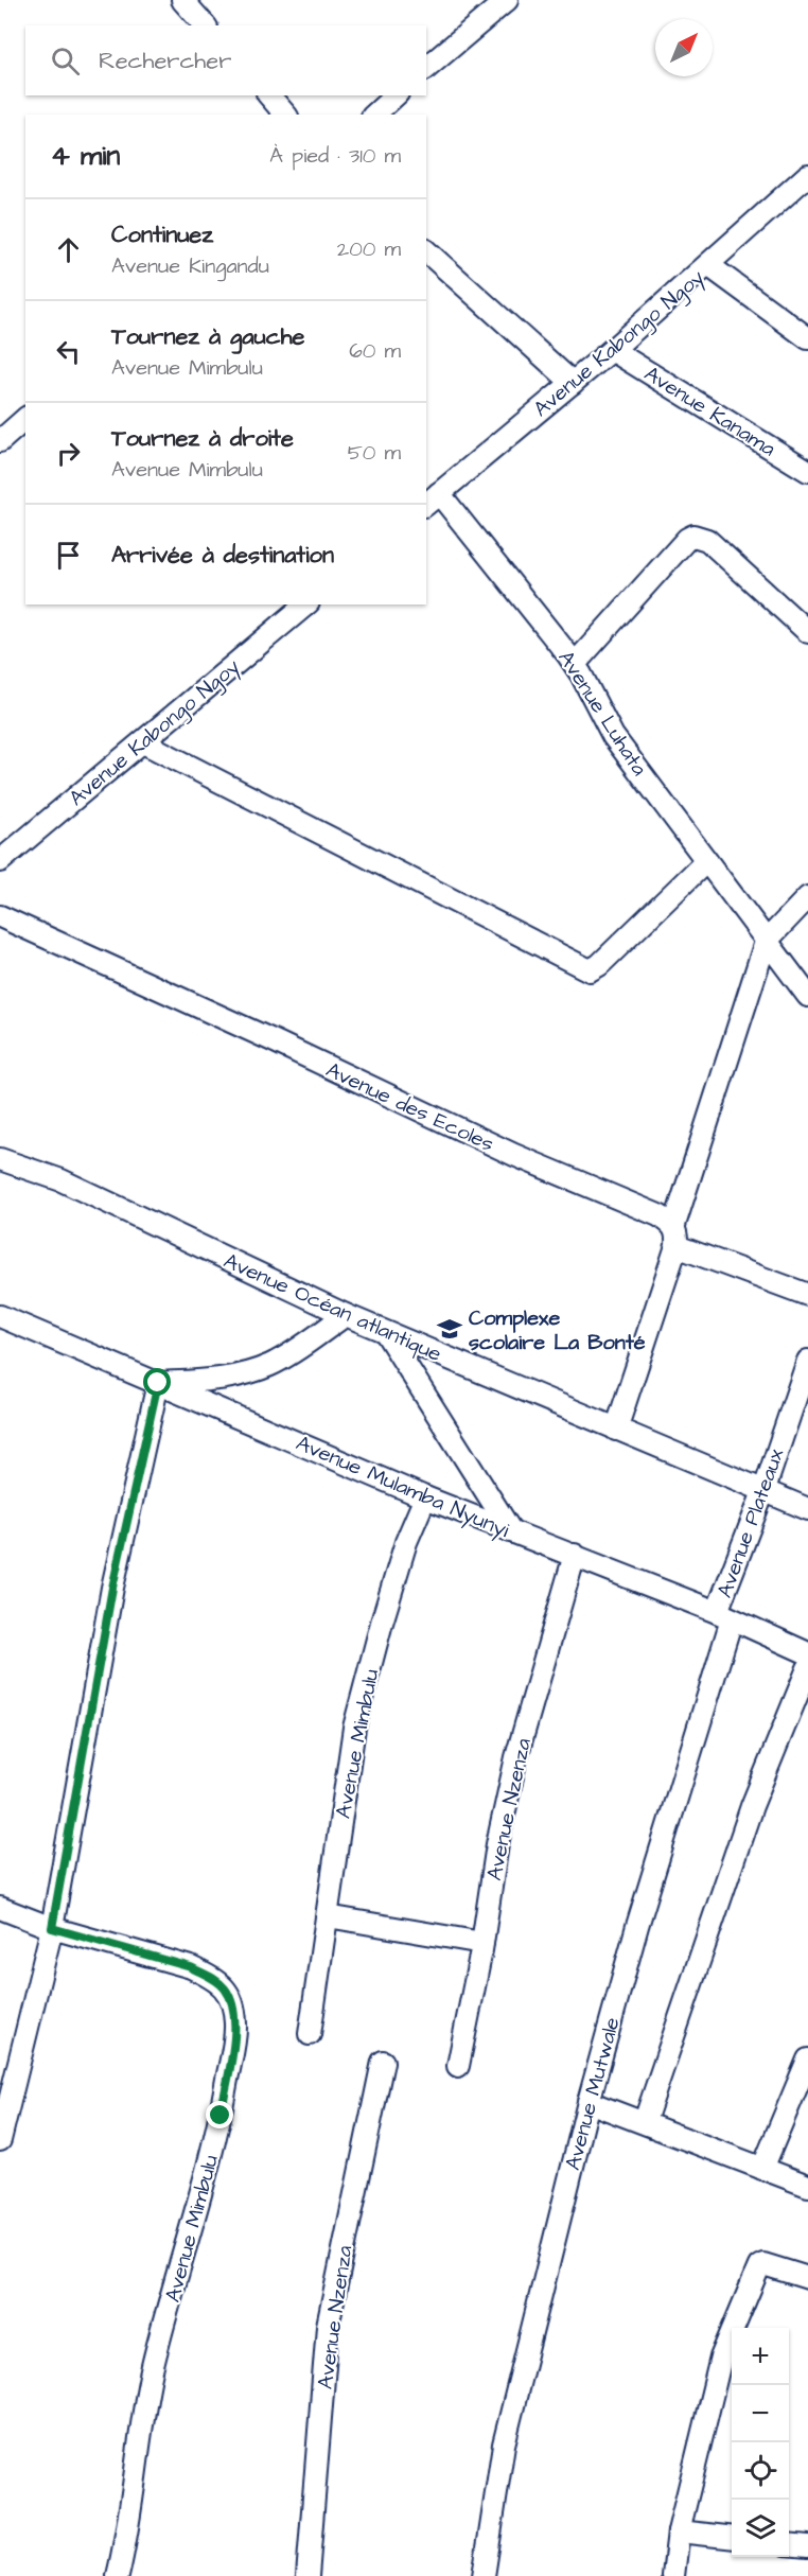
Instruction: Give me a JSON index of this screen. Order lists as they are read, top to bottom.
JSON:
{
  "streets": {
    "street": [
      "Avenue Kabongo Ngoy",
      "Avenue Kanama",
      "Avenue Luhata",
      "Avenue des Ecoles",
      "Avenue Océan atlantique",
      "Avenue Mulamba Nyunyi",
      "Avenue Plateaux",
      "Avenue Mimbulu",
      "Avenue Nzenza",
      "Avenue Mutwale"
    ]
  },
  "crossings": [
    ["Avenue Kabongo Ngoy", "Avenue Kanama"],
    ["Avenue Kabongo Ngoy", "Avenue Luhata"],
    ["Avenue Océan atlantique", "Avenue Plateaux"],
    ["Avenue Mulamba Nyunyi", "Avenue Plateaux"],
    ["Avenue Mulamba Nyunyi", "Avenue Mimbulu"],
    ["Avenue Mulamba Nyunyi", "Avenue Nzenza"],
    ["Avenue Mulamba Nyunyi", "Avenue Mutwale"],
    ["Avenue Plateaux", "Avenue Mutwale"]
  ],
  "places": {
    "school or university": ["Complexe scolaire La Bonté"]
  },
  "north": "top right",
  "page": {
    "search": "Rechercher",
    "heading": ["4 min", "À pied · 310 m"],
    "list": [
      ["Continuez", "Avenue Kingandu", "200 m"],
      ["Tournez à gauche", "Avenue Mimbulu", "60 m"],
      ["Tournez à droite", "Avenue Mimbulu", "50 m"],
      "Arrivée à destination"
    ],
    "map_buttons": ["+", "−"]
  }
}
